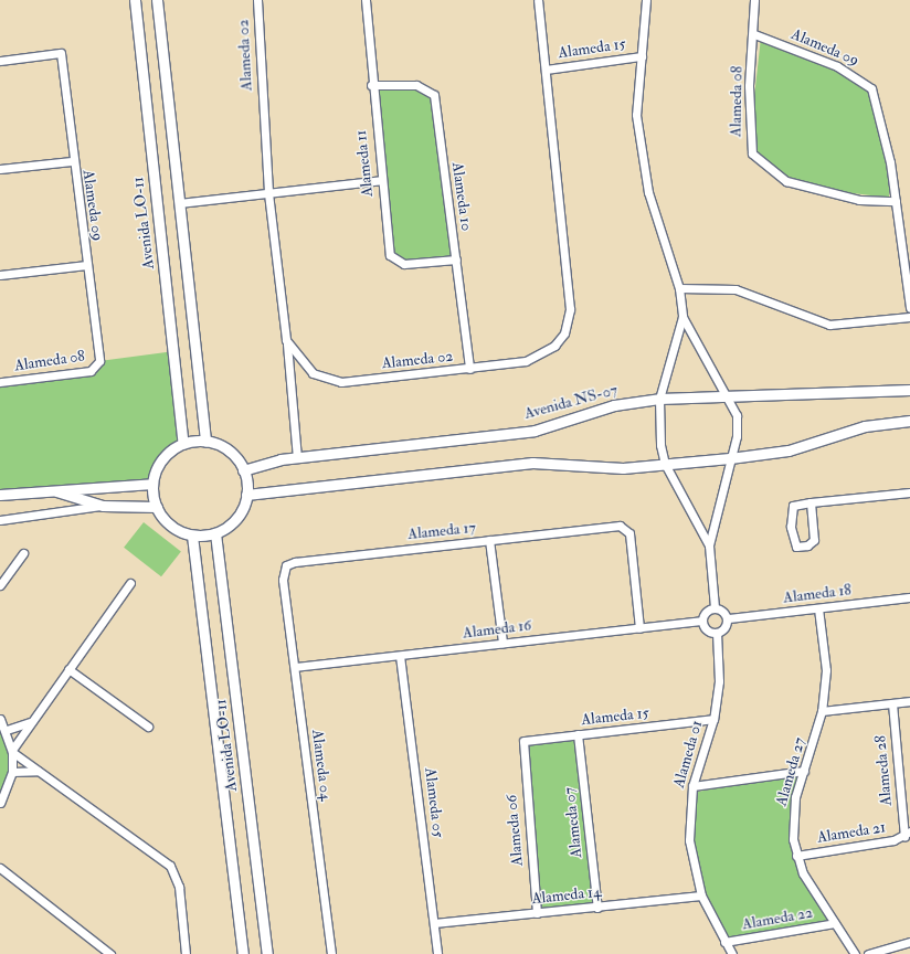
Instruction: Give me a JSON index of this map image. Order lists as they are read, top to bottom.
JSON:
{
  "streets": {
    "street": [
      "Alameda 09",
      "Alameda 15",
      "Alameda 02",
      "Alameda 08",
      "Alameda 11",
      "Alameda 10",
      "Avenida LO-11",
      "Avenida NS-07",
      "Alameda 17",
      "Alameda 18",
      "Alameda 16",
      "Alameda 01",
      "Alameda 04",
      "Alameda 28",
      "Alameda 27",
      "Alameda 05",
      "Alameda 07",
      "Alameda 06",
      "Alameda 21",
      "Alameda 14",
      "Alameda 22"
    ]
  },
  "crossings": [
    ["Alameda 09", "Alameda 08"],
    ["Alameda 15", "Alameda 02"],
    ["Alameda 15", "Alameda 01"],
    ["Alameda 15", "Alameda 07"],
    ["Alameda 15", "Alameda 06"],
    ["Alameda 02", "Alameda 10"],
    ["Alameda 11", "Alameda 10"],
    ["Avenida LO-11", "Avenida NS-07"],
    ["Alameda 17", "Alameda 16"],
    ["Alameda 17", "Alameda 04"],
    ["Alameda 18", "Alameda 16"],
    ["Alameda 18", "Alameda 01"],
    ["Alameda 18", "Alameda 27"],
    ["Alameda 16", "Alameda 01"],
    ["Alameda 16", "Alameda 04"],
    ["Alameda 16", "Alameda 05"],
    ["Alameda 01", "Alameda 14"],
    ["Alameda 01", "Alameda 22"],
    ["Alameda 28", "Alameda 21"],
    ["Alameda 27", "Alameda 21"],
    ["Alameda 27", "Alameda 22"],
    ["Alameda 05", "Alameda 14"],
    ["Alameda 07", "Alameda 14"],
    ["Alameda 06", "Alameda 14"]
  ]
}
